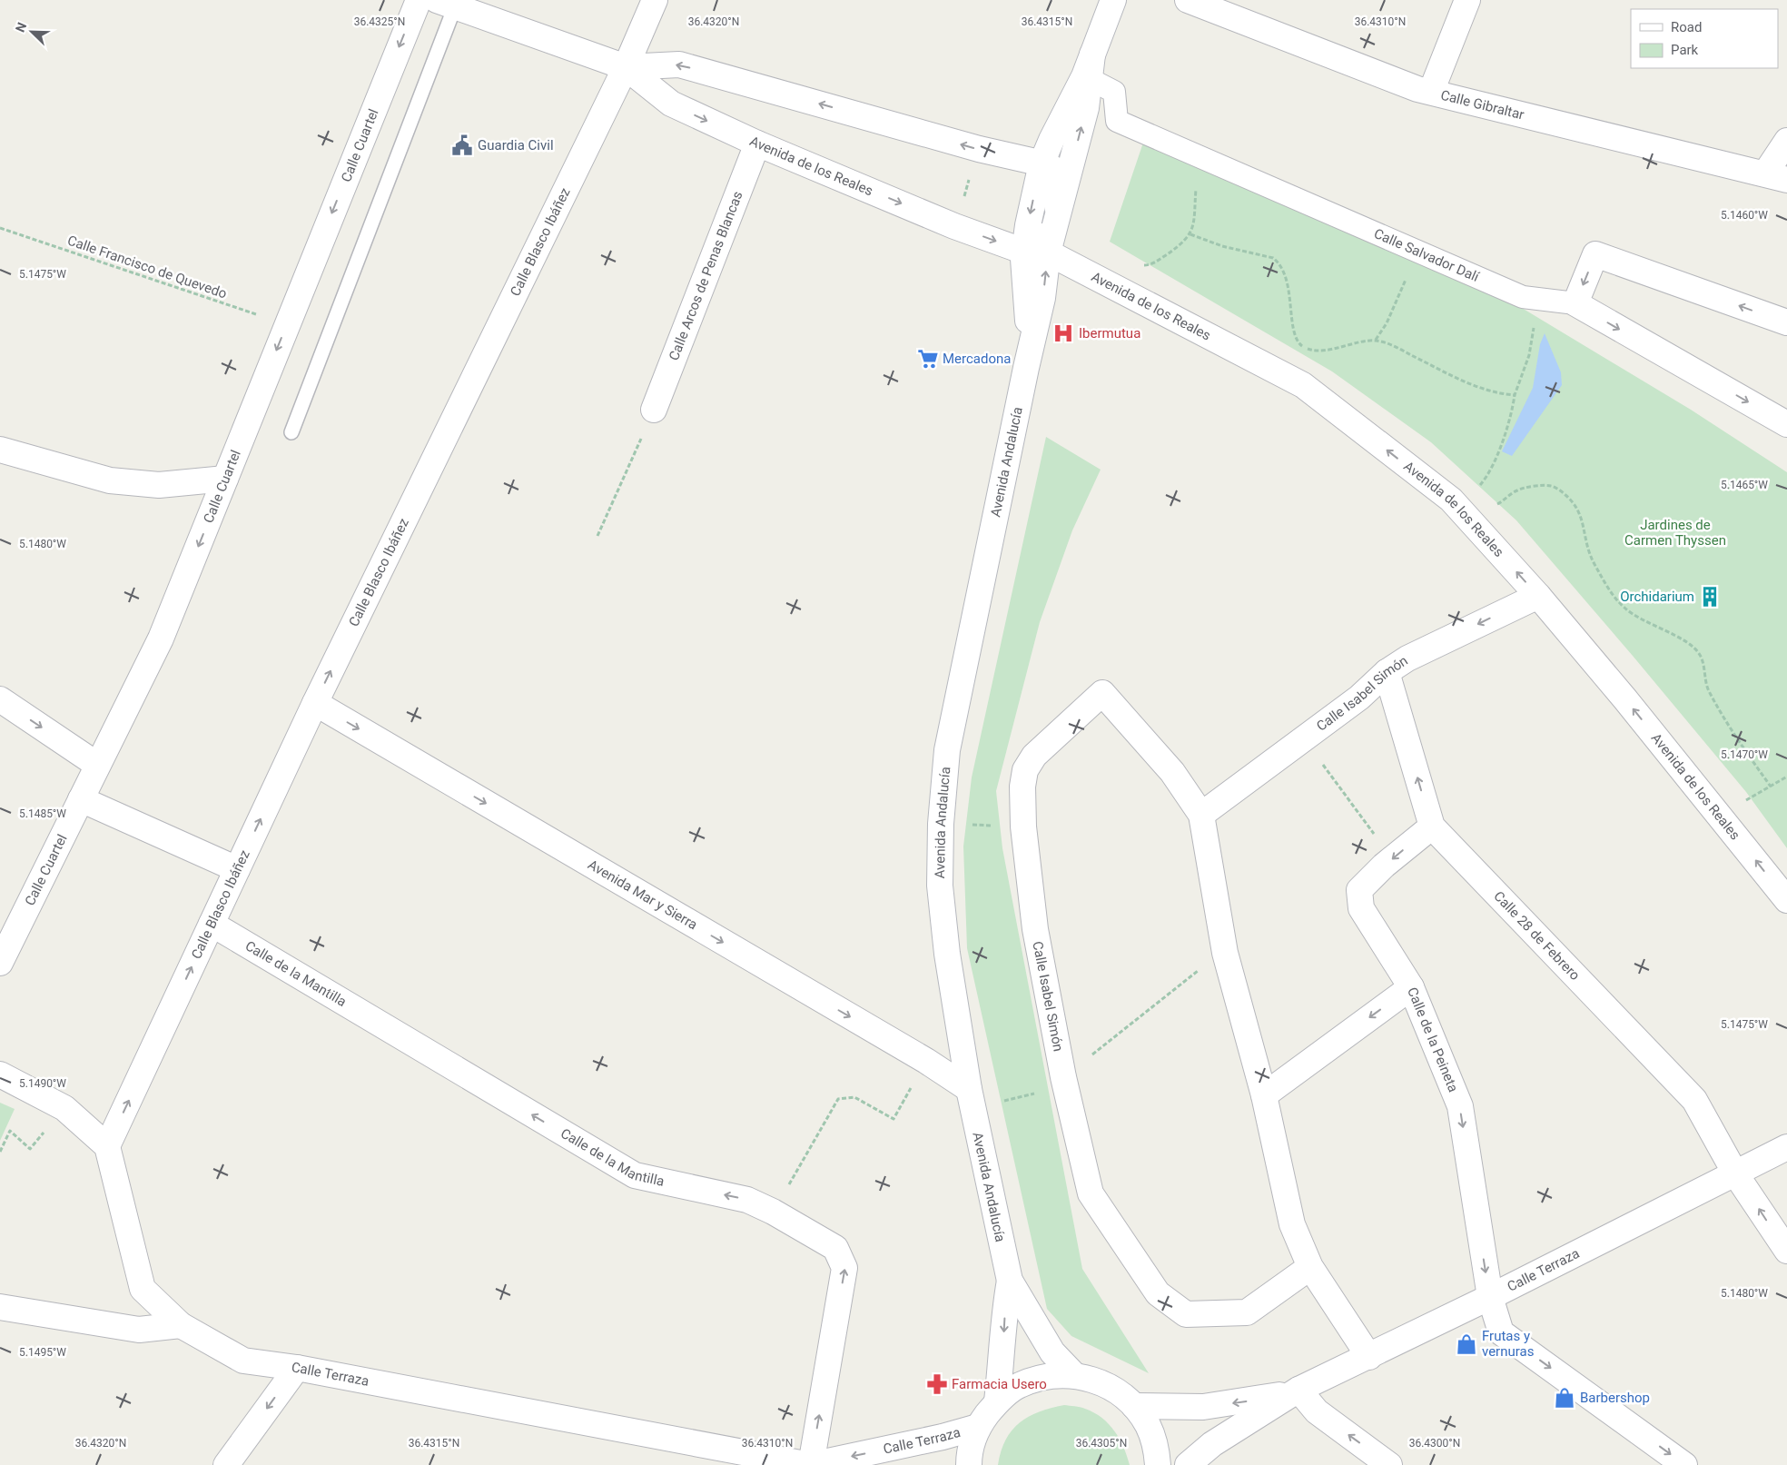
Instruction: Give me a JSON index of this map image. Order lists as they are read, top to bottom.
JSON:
{
  "streets": {
    "street": [
      "Calle Gibraltar",
      "Calle Cuartel",
      "Avenida de los Reales",
      "Calle Blasco Ibáñez",
      "Calle Salvador Dalí",
      "Calle Arcos de Penas Blancas",
      "Avenida Andalucía",
      "Calle Isabel Simón",
      "Avenida Mar y Sierra",
      "Calle 28 de Febrero",
      "Calle de la Mantilla",
      "Calle de la Peineta",
      "Calle Terraza"
    ],
    "path": ["Calle Francisco de Quevedo"]
  },
  "crossings": [
    ["Calle Cuartel", "Calle Francisco de Quevedo"],
    ["Avenida de los Reales", "Calle Blasco Ibáñez"],
    ["Avenida de los Reales", "Calle Arcos de Penas Blancas"],
    ["Avenida de los Reales", "Avenida Andalucía"],
    ["Avenida de los Reales", "Calle Isabel Simón"],
    ["Calle Blasco Ibáñez", "Avenida Mar y Sierra"],
    ["Calle Blasco Ibáñez", "Calle de la Mantilla"],
    ["Calle Blasco Ibáñez", "Calle Terraza"],
    ["Calle Salvador Dalí", "Avenida Andalucía"],
    ["Avenida Andalucía", "Avenida Mar y Sierra"],
    ["Calle Isabel Simón", "Calle 28 de Febrero"],
    ["Calle Isabel Simón", "Calle Terraza"],
    ["Calle 28 de Febrero", "Calle de la Peineta"],
    ["Calle 28 de Febrero", "Calle Terraza"],
    ["Calle de la Mantilla", "Calle Terraza"],
    ["Calle de la Peineta", "Calle Terraza"]
  ],
  "one_way": [
    "Calle Cuartel",
    "Calle Blasco Ibáñez",
    "Avenida Mar y Sierra",
    "Calle de la Mantilla",
    "Calle de la Peineta"
  ],
  "parks": ["Jardines de Carmen Thyssen"],
  "places": {
    "public building": ["Guardia Civil"],
    "hospital": ["Ibermutua"],
    "supermarket": ["Mercadona"],
    "building": ["Orchidarium"],
    "shop": ["Frutas y vernuras", "Barbershop"],
    "pharmacy": ["Farmacia Usero"]
  },
  "legend": ["Road", "Park"],
  "north": "top left",
  "coordinates": [
    "36.4325°N",
    "36.4320°N",
    "36.4315°N",
    "36.4310°N",
    "5.1460°W",
    "5.1475°W",
    "5.1465°W",
    "5.1480°W",
    "5.1470°W",
    "5.1485°W",
    "5.1490°W",
    "5.1495°W",
    "36.4305°N",
    "36.4300°N"
  ]
}
